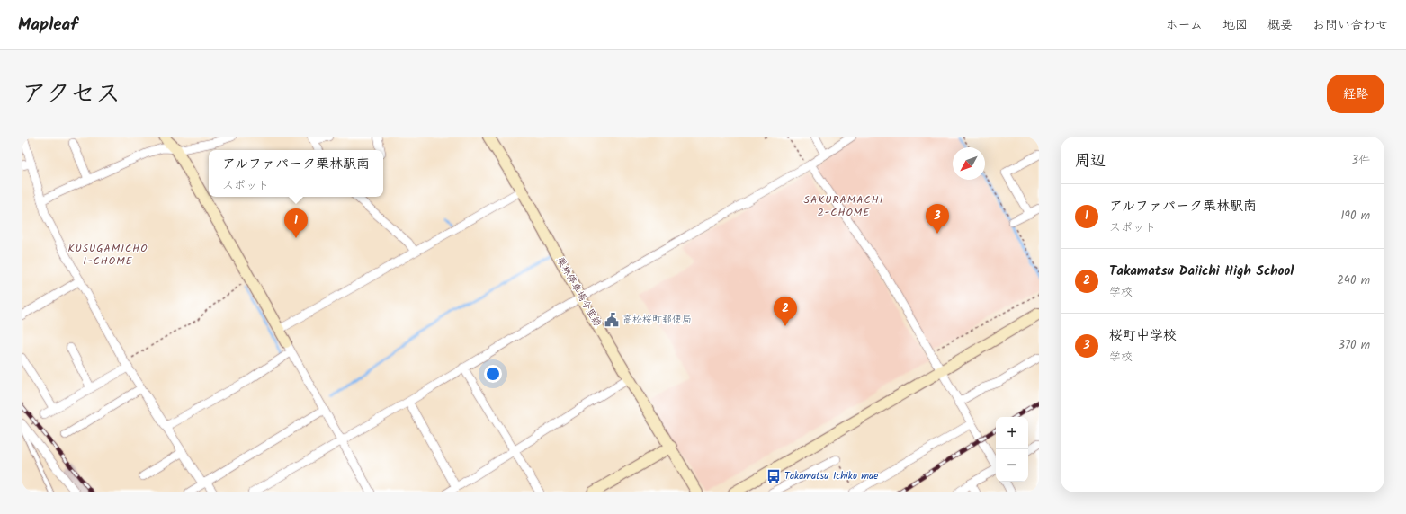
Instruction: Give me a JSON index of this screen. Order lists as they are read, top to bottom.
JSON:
{
  "streets": {
    "street": ["栗林停車場今里線"]
  },
  "districts": ["SAKURAMACHI 2-CHOME", "KUSUGAMICHO 1-CHOME"],
  "places": {
    "public building": ["高松桜町郵便局"],
    "bus stop": ["Takamatsu Ichiko mae"]
  },
  "north": "bottom left",
  "page": {
    "header": "Mapleaf",
    "nav": [
      "ホーム",
      "地図",
      "概要",
      "お問い合わせ"
    ],
    "title": "アクセス",
    "buttons": "経路",
    "heading": ["周辺", "3件"],
    "popup": ["アルファパーク栗林駅南", "スポット"],
    "list": [
      {
        "mark": "1",
        "name": "アルファパーク栗林駅南",
        "note": "スポット",
        "value": "190 m"
      },
      {
        "mark": "2",
        "name": "Takamatsu Daiichi High School",
        "note": "学校",
        "value": "240 m"
      },
      {
        "mark": "3",
        "name": "桜町中学校",
        "note": "学校",
        "value": "370 m"
      }
    ],
    "pins": ["3", "1", "2"],
    "map_buttons": ["+", "−"]
  }
}
